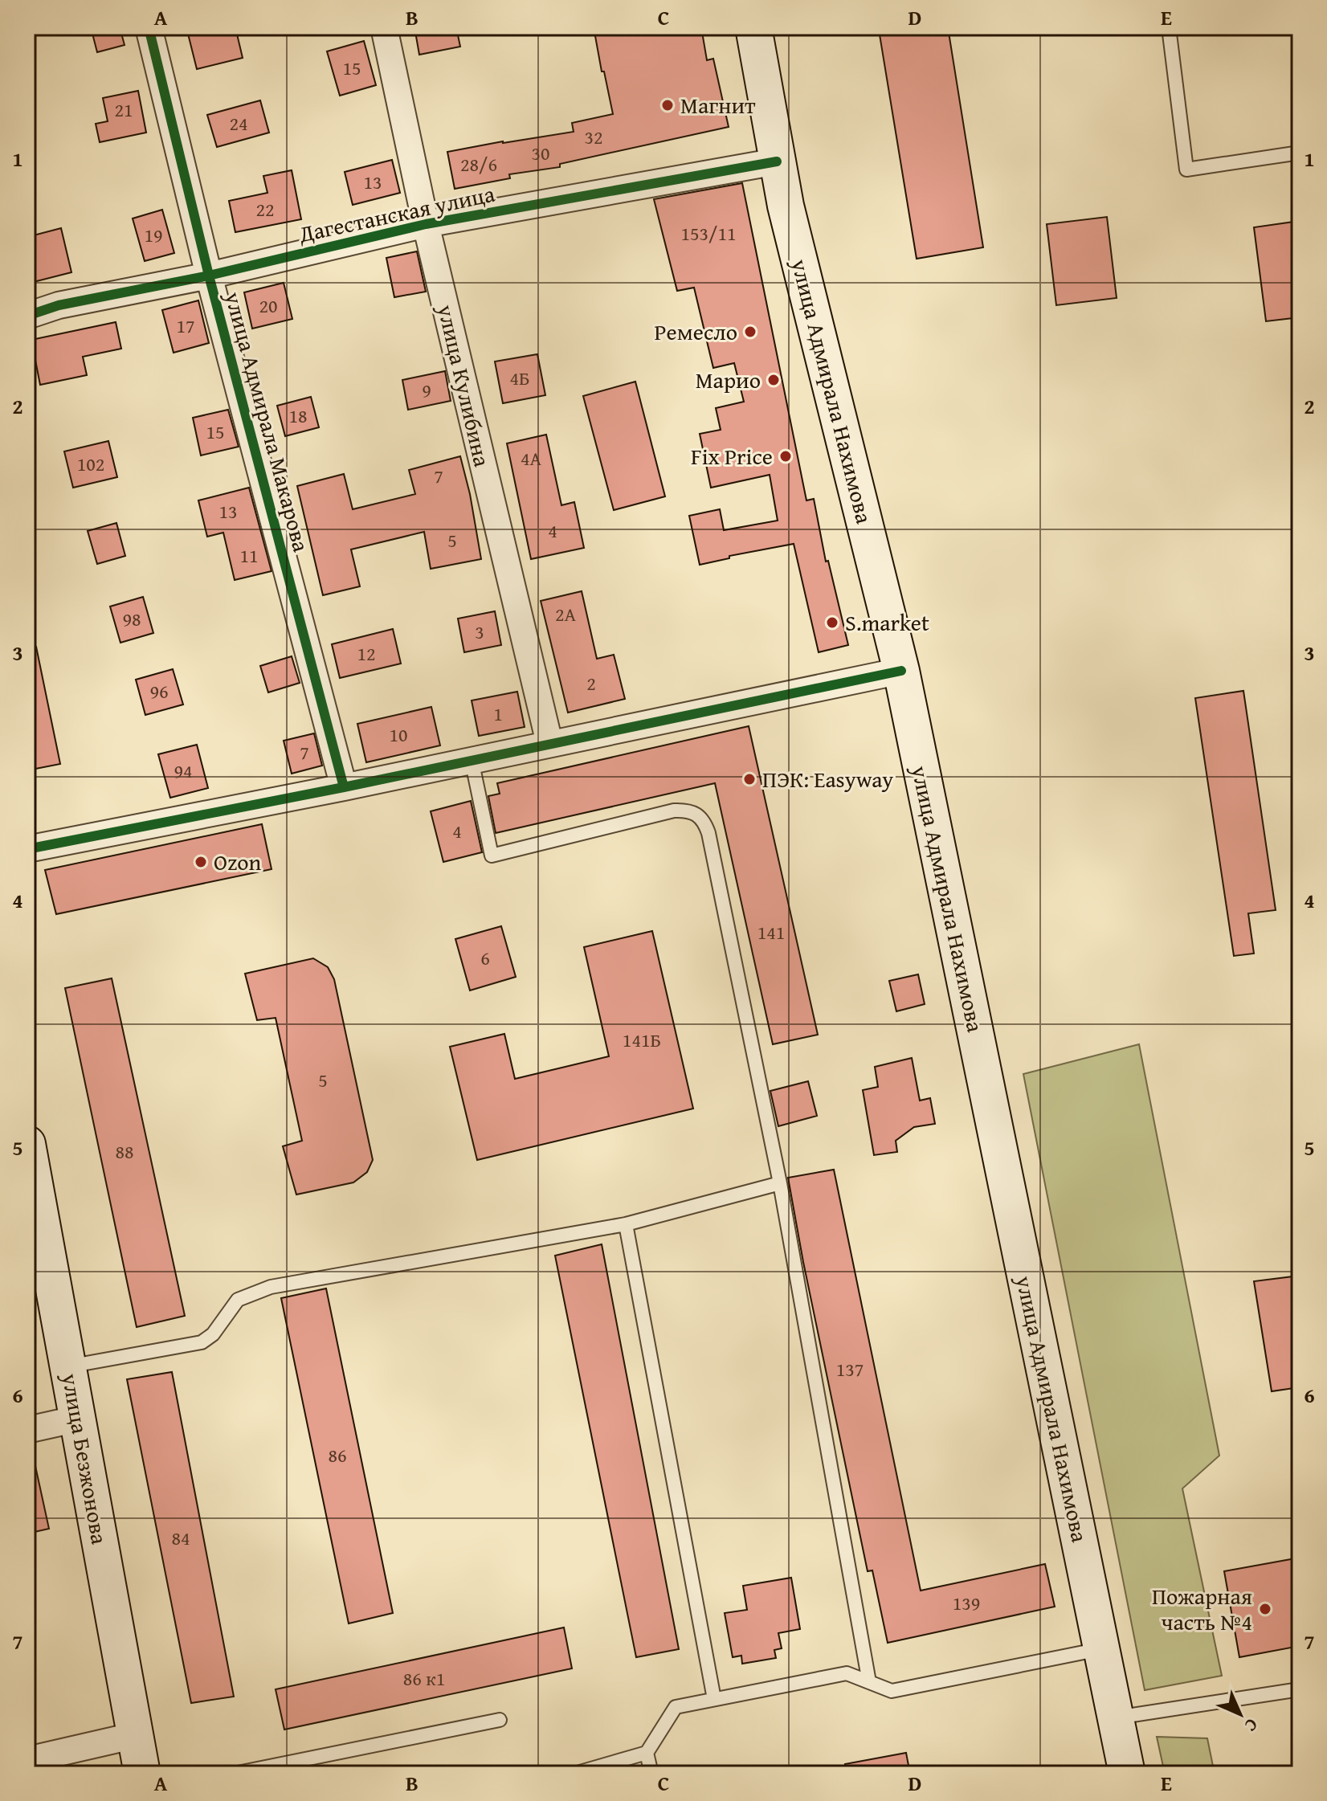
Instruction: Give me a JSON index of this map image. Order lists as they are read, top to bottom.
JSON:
{
  "streets": {
    "main road": ["улица Адмирала Нахимова", "улица Безжонова"],
    "street": ["Дагестанская улица", "улица Кулибина", "улица Адмирала Макарова"]
  },
  "crossings": [
    ["Дагестанская улица", "улица Кулибина"],
    ["Дагестанская улица", "улица Адмирала Нахимова"],
    ["Дагестанская улица", "улица Адмирала Макарова"]
  ],
  "places": [
    "Магнит",
    "Ремесло",
    "Марио",
    "Fix Price",
    "S.market",
    "ПЭК: Easyway",
    "Ozon",
    "Пожарная часть №4"
  ],
  "house_numbers": [
    "15",
    "21",
    "24",
    "32",
    "30",
    "28/6",
    "13",
    "22",
    "153/11",
    "19",
    "20",
    "17",
    "4Б",
    "9",
    "18",
    "15",
    "4А",
    "102",
    "7",
    "13",
    "4",
    "5",
    "11",
    "2А",
    "98",
    "3",
    "12",
    "2",
    "96",
    "1",
    "10",
    "7",
    "94",
    "4",
    "141",
    "6",
    "141Б",
    "5",
    "88",
    "137",
    "86",
    "84",
    "139",
    "86 к1"
  ],
  "north": "bottom right",
  "grid": {
    "columns": [
      "A",
      "B",
      "C",
      "D",
      "E"
    ],
    "rows": [
      "1",
      "2",
      "3",
      "4",
      "5",
      "6",
      "7"
    ]
  }
}
